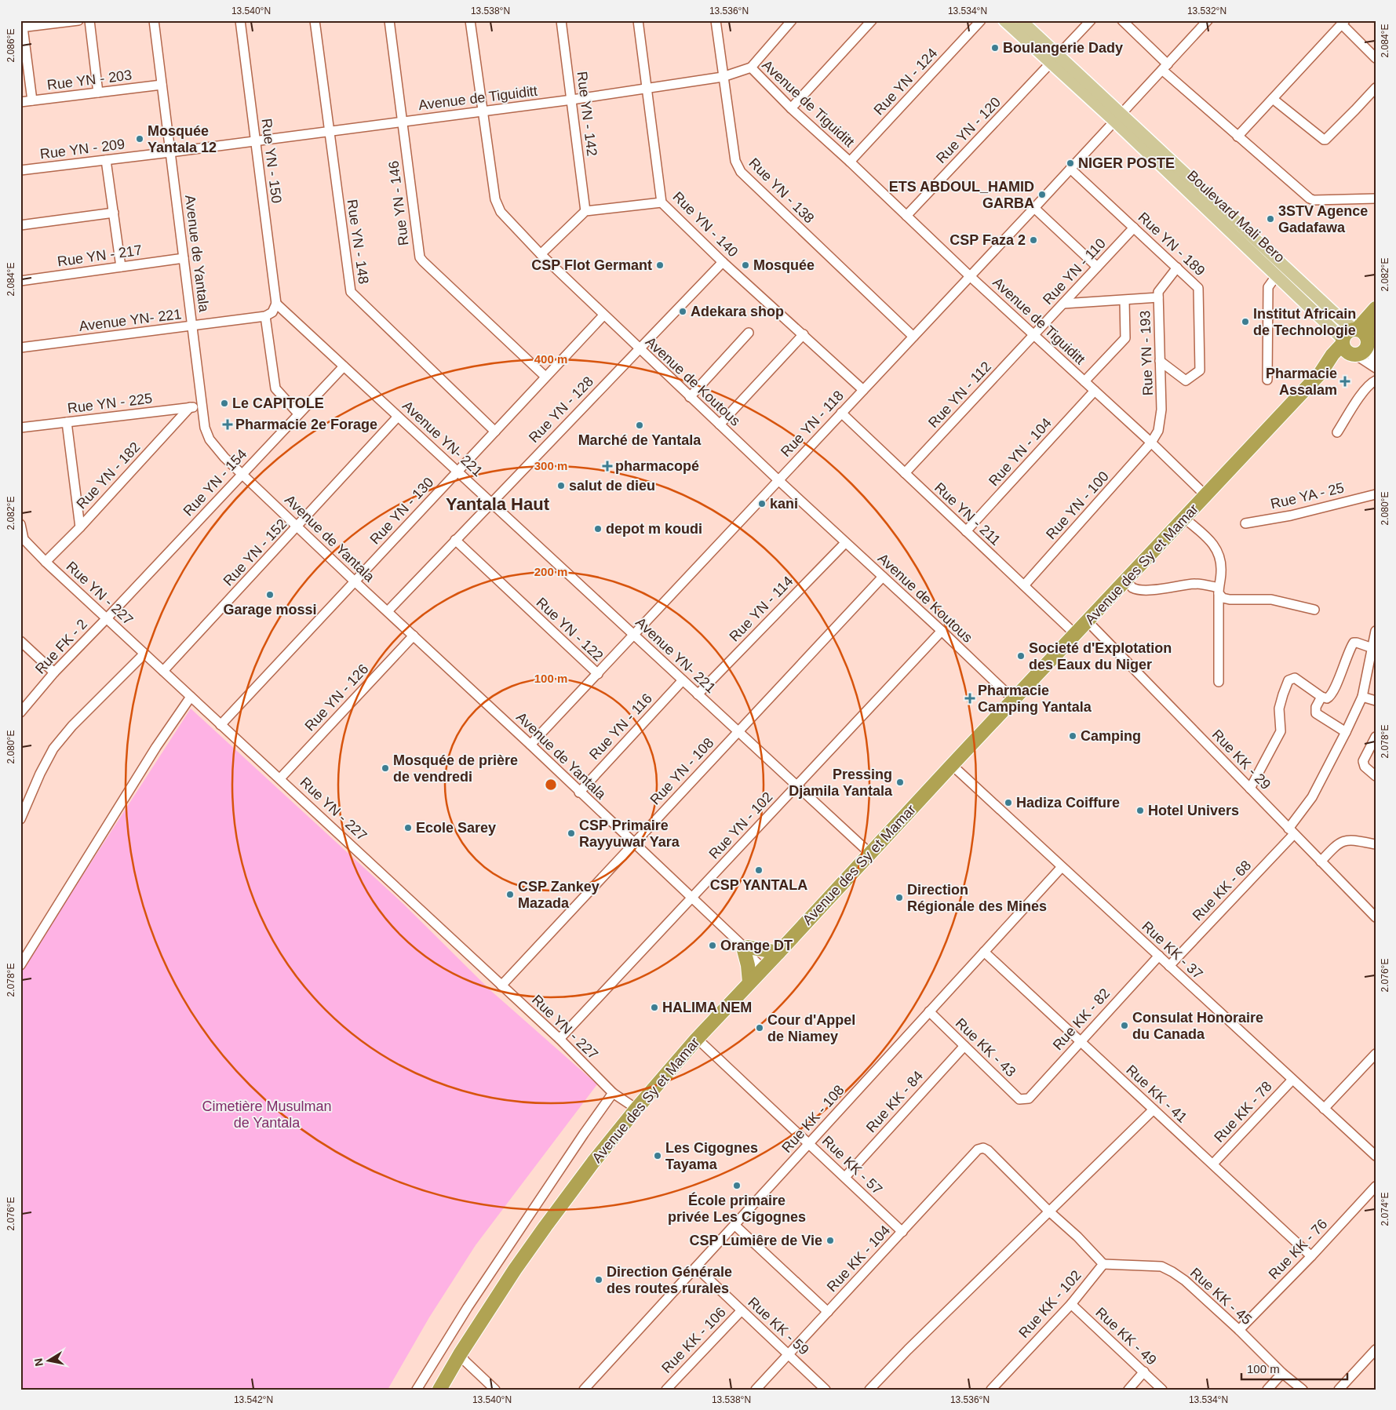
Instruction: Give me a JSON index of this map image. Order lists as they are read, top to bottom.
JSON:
{
  "streets": {
    "highway": ["Avenue des Sy et Mamar"],
    "main road": ["Boulevard Mali Bero"],
    "street": [
      "Rue YN - 203",
      "Rue YN - 124",
      "Avenue de Tiguiditt",
      "Rue YN - 142",
      "Rue YN - 120",
      "Rue YN - 209",
      "Rue YN - 150",
      "Rue YN - 138",
      "Rue YN - 146",
      "Rue YN - 140",
      "Rue YN - 148",
      "Rue YN - 189",
      "Avenue de Yantala",
      "Rue YN - 217",
      "Rue YN - 110",
      "Avenue YN- 221",
      "Rue YN - 193",
      "Avenue de Koutous",
      "Rue YN - 112",
      "Rue YN - 225",
      "Rue YN - 128",
      "Rue YN - 118",
      "Rue YN - 104",
      "Rue YN - 182",
      "Rue YN - 154",
      "Rue YA - 25",
      "Rue YN - 100",
      "Rue YN - 130",
      "Rue YN - 211",
      "Rue YN - 152",
      "Rue YN - 227",
      "Rue YN - 114",
      "Rue YN - 122",
      "Rue FK - 2",
      "Rue YN - 126",
      "Rue YN - 116",
      "Rue KK - 29",
      "Rue YN - 108",
      "Rue YN - 102",
      "Rue KK - 68",
      "Rue KK - 37",
      "Rue KK - 82",
      "Rue KK - 43",
      "Rue KK - 41",
      "Rue KK - 84",
      "Rue KK - 78",
      "Rue KK - 108",
      "Rue KK - 57",
      "Rue KK - 76",
      "Rue KK - 104",
      "Rue KK - 45",
      "Rue KK - 102",
      "Rue KK - 59",
      "Rue KK - 49",
      "Rue KK - 106"
    ]
  },
  "crossings": [
    ["Rue YN - 203", "Avenue de Yantala"],
    ["Rue YN - 124", "Avenue de Tiguiditt"],
    ["Avenue de Tiguiditt", "Rue YN - 142"],
    ["Avenue de Tiguiditt", "Rue YN - 120"],
    ["Avenue de Tiguiditt", "Rue YN - 209"],
    ["Avenue de Tiguiditt", "Rue YN - 150"],
    ["Avenue de Tiguiditt", "Rue YN - 138"],
    ["Avenue de Tiguiditt", "Rue YN - 146"],
    ["Avenue de Tiguiditt", "Rue YN - 140"],
    ["Avenue de Tiguiditt", "Rue YN - 148"],
    ["Avenue de Tiguiditt", "Avenue de Yantala"],
    ["Avenue de Tiguiditt", "Rue YN - 110"],
    ["Avenue de Tiguiditt", "Rue YN - 193"],
    ["Avenue de Tiguiditt", "Avenue de Koutous"],
    ["Avenue de Tiguiditt", "Rue YN - 112"],
    ["Avenue de Tiguiditt", "Rue YN - 118"],
    ["Avenue de Tiguiditt", "Rue YN - 104"],
    ["Avenue de Tiguiditt", "Rue YN - 100"],
    ["Avenue de Tiguiditt", "Avenue des Sy et Mamar"],
    ["Rue YN - 120", "Boulevard Mali Bero"],
    ["Rue YN - 209", "Avenue de Yantala"],
    ["Rue YN - 150", "Avenue YN- 221"],
    ["Rue YN - 138", "Rue YN - 118"],
    ["Rue YN - 146", "Rue YN - 130"],
    ["Boulevard Mali Bero", "Rue YN - 118"],
    ["Boulevard Mali Bero", "Avenue des Sy et Mamar"],
    ["Rue YN - 140", "Rue YN - 128"],
    ["Rue YN - 140", "Rue YN - 118"],
    ["Rue YN - 148", "Rue YN - 130"],
    ["Rue YN - 189", "Rue YN - 110"],
    ["Rue YN - 189", "Rue YN - 193"],
    ["Rue YN - 189", "Rue YN - 118"],
    ["Avenue de Yantala", "Rue YN - 217"],
    ["Avenue de Yantala", "Avenue YN- 221"],
    ["Avenue de Yantala", "Rue YN - 225"],
    ["Avenue de Yantala", "Rue YN - 128"],
    ["Avenue de Yantala", "Rue YN - 118"],
    ["Avenue de Yantala", "Rue YN - 154"],
    ["Avenue de Yantala", "Rue YN - 130"],
    ["Avenue de Yantala", "Rue YN - 152"],
    ["Avenue de Yantala", "Avenue des Sy et Mamar"],
    ["Avenue de Yantala", "Rue YN - 126"],
    ["Avenue de Yantala", "Rue YN - 116"],
    ["Avenue de Yantala", "Rue YN - 108"],
    ["Avenue de Yantala", "Rue YN - 102"],
    ["Rue YN - 110", "Rue YN - 112"],
    ["Avenue YN- 221", "Rue YN - 128"],
    ["Avenue YN- 221", "Rue YN - 118"],
    ["Avenue YN- 221", "Rue YN - 154"],
    ["Avenue YN- 221", "Rue YN - 130"],
    ["Avenue YN- 221", "Rue YN - 152"],
    ["Avenue YN- 221", "Avenue des Sy et Mamar"],
    ["Avenue YN- 221", "Rue YN - 114"],
    ["Avenue YN- 221", "Rue YN - 116"],
    ["Avenue YN- 221", "Rue YN - 108"],
    ["Avenue YN- 221", "Rue YN - 102"],
    ["Rue YN - 193", "Rue YN - 100"],
    ["Avenue de Koutous", "Rue YN - 128"],
    ["Avenue de Koutous", "Rue YN - 118"],
    ["Avenue de Koutous", "Rue YN - 130"],
    ["Avenue de Koutous", "Avenue des Sy et Mamar"],
    ["Avenue de Koutous", "Rue YN - 114"],
    ["Avenue de Koutous", "Rue YN - 108"],
    ["Avenue de Koutous", "Rue YN - 102"],
    ["Rue YN - 112", "Rue YN - 211"],
    ["Rue YN - 225", "Rue YN - 182"],
    ["Rue YN - 128", "Rue YN - 122"],
    ["Rue YN - 118", "Rue YN - 211"],
    ["Rue YN - 118", "Rue YN - 122"],
    ["Rue YN - 104", "Rue YN - 211"],
    ["Rue YN - 182", "Rue YN - 227"],
    ["Rue YN - 154", "Rue YN - 227"],
    ["Rue YN - 154", "Rue FK - 2"],
    ["Rue YN - 100", "Rue YN - 211"],
    ["Rue YN - 130", "Rue YN - 227"],
    ["Rue YN - 211", "Avenue des Sy et Mamar"],
    ["Rue YN - 152", "Rue YN - 227"],
    ["Avenue des Sy et Mamar", "Rue YN - 227"],
    ["Avenue des Sy et Mamar", "Rue KK - 29"],
    ["Avenue des Sy et Mamar", "Rue KK - 37"],
    ["Avenue des Sy et Mamar", "Rue KK - 57"],
    ["Rue YN - 227", "Rue FK - 2"],
    ["Rue YN - 227", "Rue YN - 126"],
    ["Rue YN - 227", "Rue YN - 108"],
    ["Rue YN - 227", "Rue YN - 102"],
    ["Rue KK - 29", "Rue KK - 68"],
    ["Rue KK - 68", "Rue KK - 37"],
    ["Rue KK - 37", "Rue KK - 82"],
    ["Rue KK - 37", "Rue KK - 78"],
    ["Rue KK - 37", "Rue KK - 108"],
    ["Rue KK - 82", "Rue KK - 43"],
    ["Rue KK - 82", "Rue KK - 41"],
    ["Rue KK - 43", "Rue KK - 84"],
    ["Rue KK - 43", "Rue KK - 108"],
    ["Rue KK - 41", "Rue KK - 78"],
    ["Rue KK - 41", "Rue KK - 108"],
    ["Rue KK - 41", "Rue KK - 76"],
    ["Rue KK - 84", "Rue KK - 57"],
    ["Rue KK - 108", "Rue KK - 57"],
    ["Rue KK - 108", "Rue KK - 59"],
    ["Rue KK - 57", "Rue KK - 104"],
    ["Rue KK - 76", "Rue KK - 45"],
    ["Rue KK - 104", "Rue KK - 59"],
    ["Rue KK - 45", "Rue KK - 102"],
    ["Rue KK - 102", "Rue KK - 49"],
    ["Rue KK - 59", "Rue KK - 106"]
  ],
  "districts": ["Yantala Haut"],
  "parks": ["Cimetière Musulman de Yantala"],
  "places": {
    "other": [
      "Boulangerie Dady",
      "Mosquée Yantala 12",
      "NIGER POSTE",
      "ETS ABDOUL_HAMID GARBA",
      "3STV Agence Gadafawa",
      "CSP Faza 2",
      "CSP Flot Germant",
      "Mosquée",
      "Adekara shop",
      "Institut Africain de Technologie",
      "Le CAPITOLE",
      "Marché de Yantala",
      "salut de dieu",
      "kani",
      "depot m koudi",
      "Garage mossi",
      "Societé d'Explotation des Eaux du Niger",
      "Camping",
      "Mosquée de prière de vendredi",
      "Pressing Djamila Yantala",
      "Hadiza Coiffure",
      "Hotel Univers",
      "Ecole Sarey",
      "CSP Primaire Rayyuwar Yara",
      "CSP YANTALA",
      "CSP Zankey Mazada",
      "Direction Régionale des Mines",
      "Orange DT",
      "HALIMA NEM",
      "Consulat Honoraire du Canada",
      "Cour d'Appel de Niamey",
      "Les Cigognes Tayama",
      "École primaire privée Les Cigognes",
      "CSP Lumiêre de Vie",
      "Direction Générale des routes rurales"
    ],
    "health": [
      "Pharmacie Assalam",
      "Pharmacie 2e Forage",
      "pharmacopé",
      "Pharmacie Camping Yantala"
    ]
  },
  "scale_bar": "100 m",
  "north": "left",
  "coordinates": [
    "13.540°N",
    "13.538°N",
    "13.536°N",
    "13.534°N",
    "13.532°N",
    "2.084°E",
    "2.086°E",
    "2.082°E",
    "2.080°E",
    "2.078°E",
    "2.076°E",
    "2.074°E",
    "13.542°N"
  ],
  "rings": [
    "400 m",
    "300 m",
    "200 m",
    "100 m"
  ]
}
